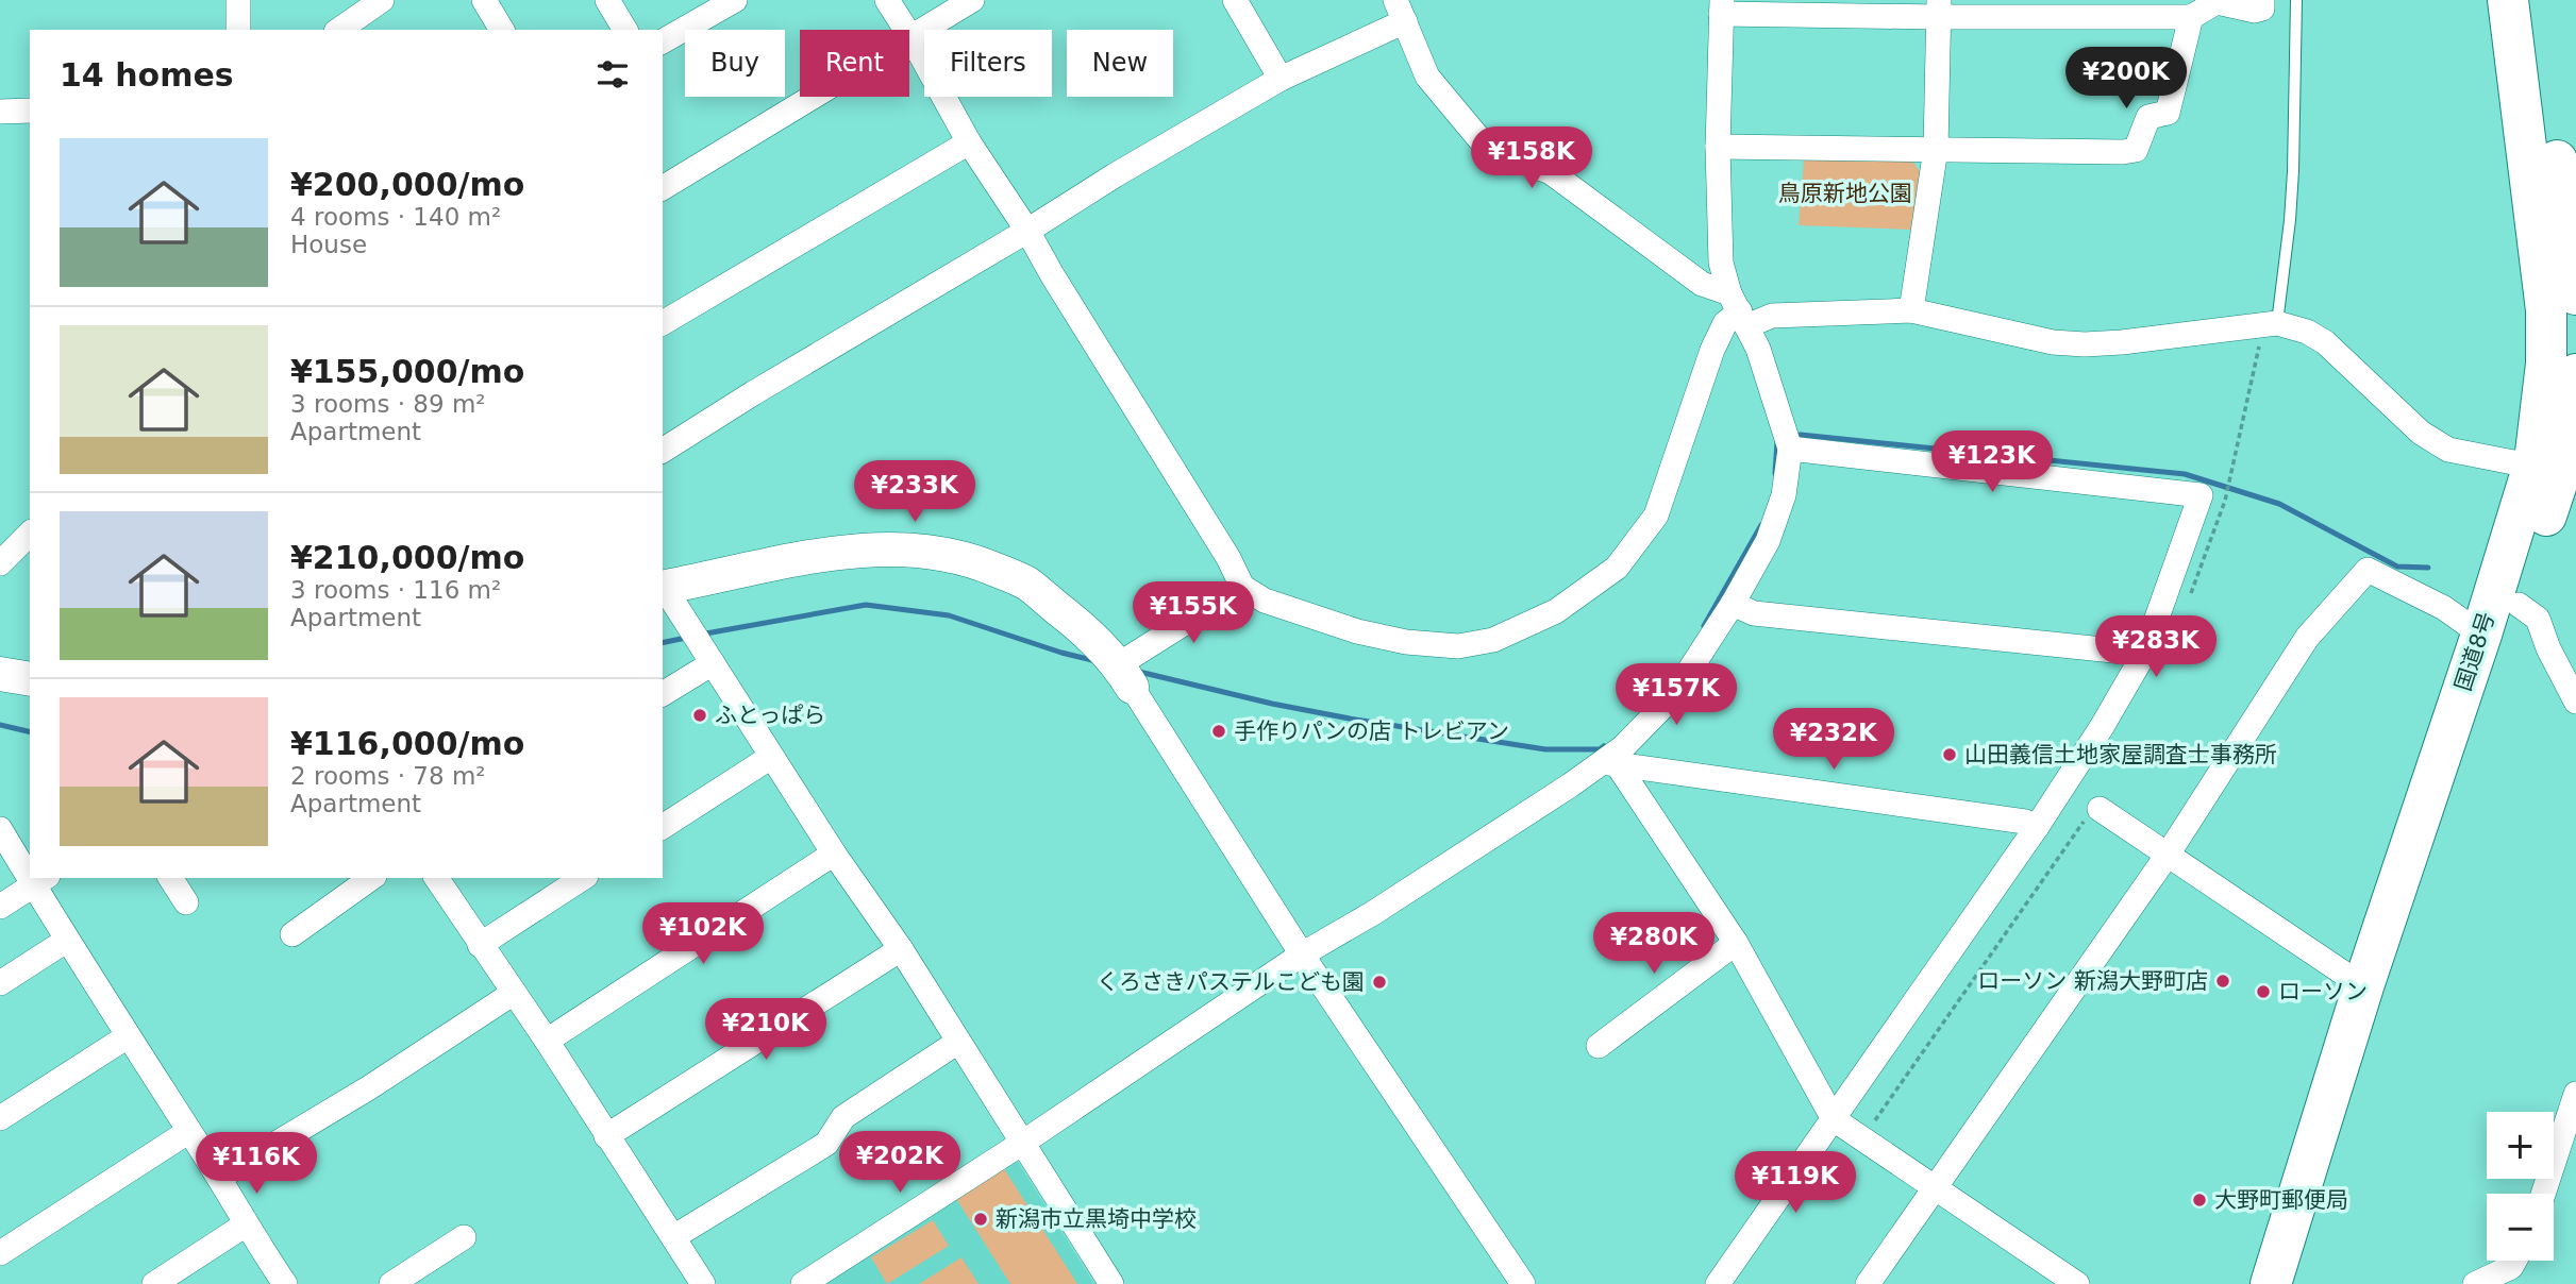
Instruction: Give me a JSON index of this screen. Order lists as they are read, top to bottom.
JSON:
{
  "streets": {
    "highway": ["国道8号"]
  },
  "parks": ["鳥原新地公園"],
  "places": [
    "ふとっぱら",
    "手作りパンの店 トレビアン",
    "山田義信土地家屋調査士事務所",
    "ローソン 新潟大野町店",
    "くろさきパステルこども園",
    "ローソン",
    "大野町郵便局",
    "新潟市立黒埼中学校"
  ],
  "page": {
    "chip": [
      "Buy",
      "Rent",
      "Filters",
      "New"
    ],
    "heading": "14 homes",
    "price": [
      "¥200K",
      "¥158K",
      "¥123K",
      "¥233K",
      "¥155K",
      "¥283K",
      "¥157K",
      "¥232K",
      "¥102K",
      "¥280K",
      "¥210K",
      "¥202K",
      "¥116K",
      "¥119K"
    ],
    "list": [
      {
        "name": "¥200,000/mo",
        "note": "4 rooms · 140 m² · House"
      },
      {
        "name": "¥155,000/mo",
        "note": "3 rooms · 89 m² · Apartment"
      },
      {
        "name": "¥210,000/mo",
        "note": "3 rooms · 116 m² · Apartment"
      },
      {
        "name": "¥116,000/mo",
        "note": "2 rooms · 78 m² · Apartment"
      }
    ],
    "map_buttons": ["+", "−"]
  }
}
